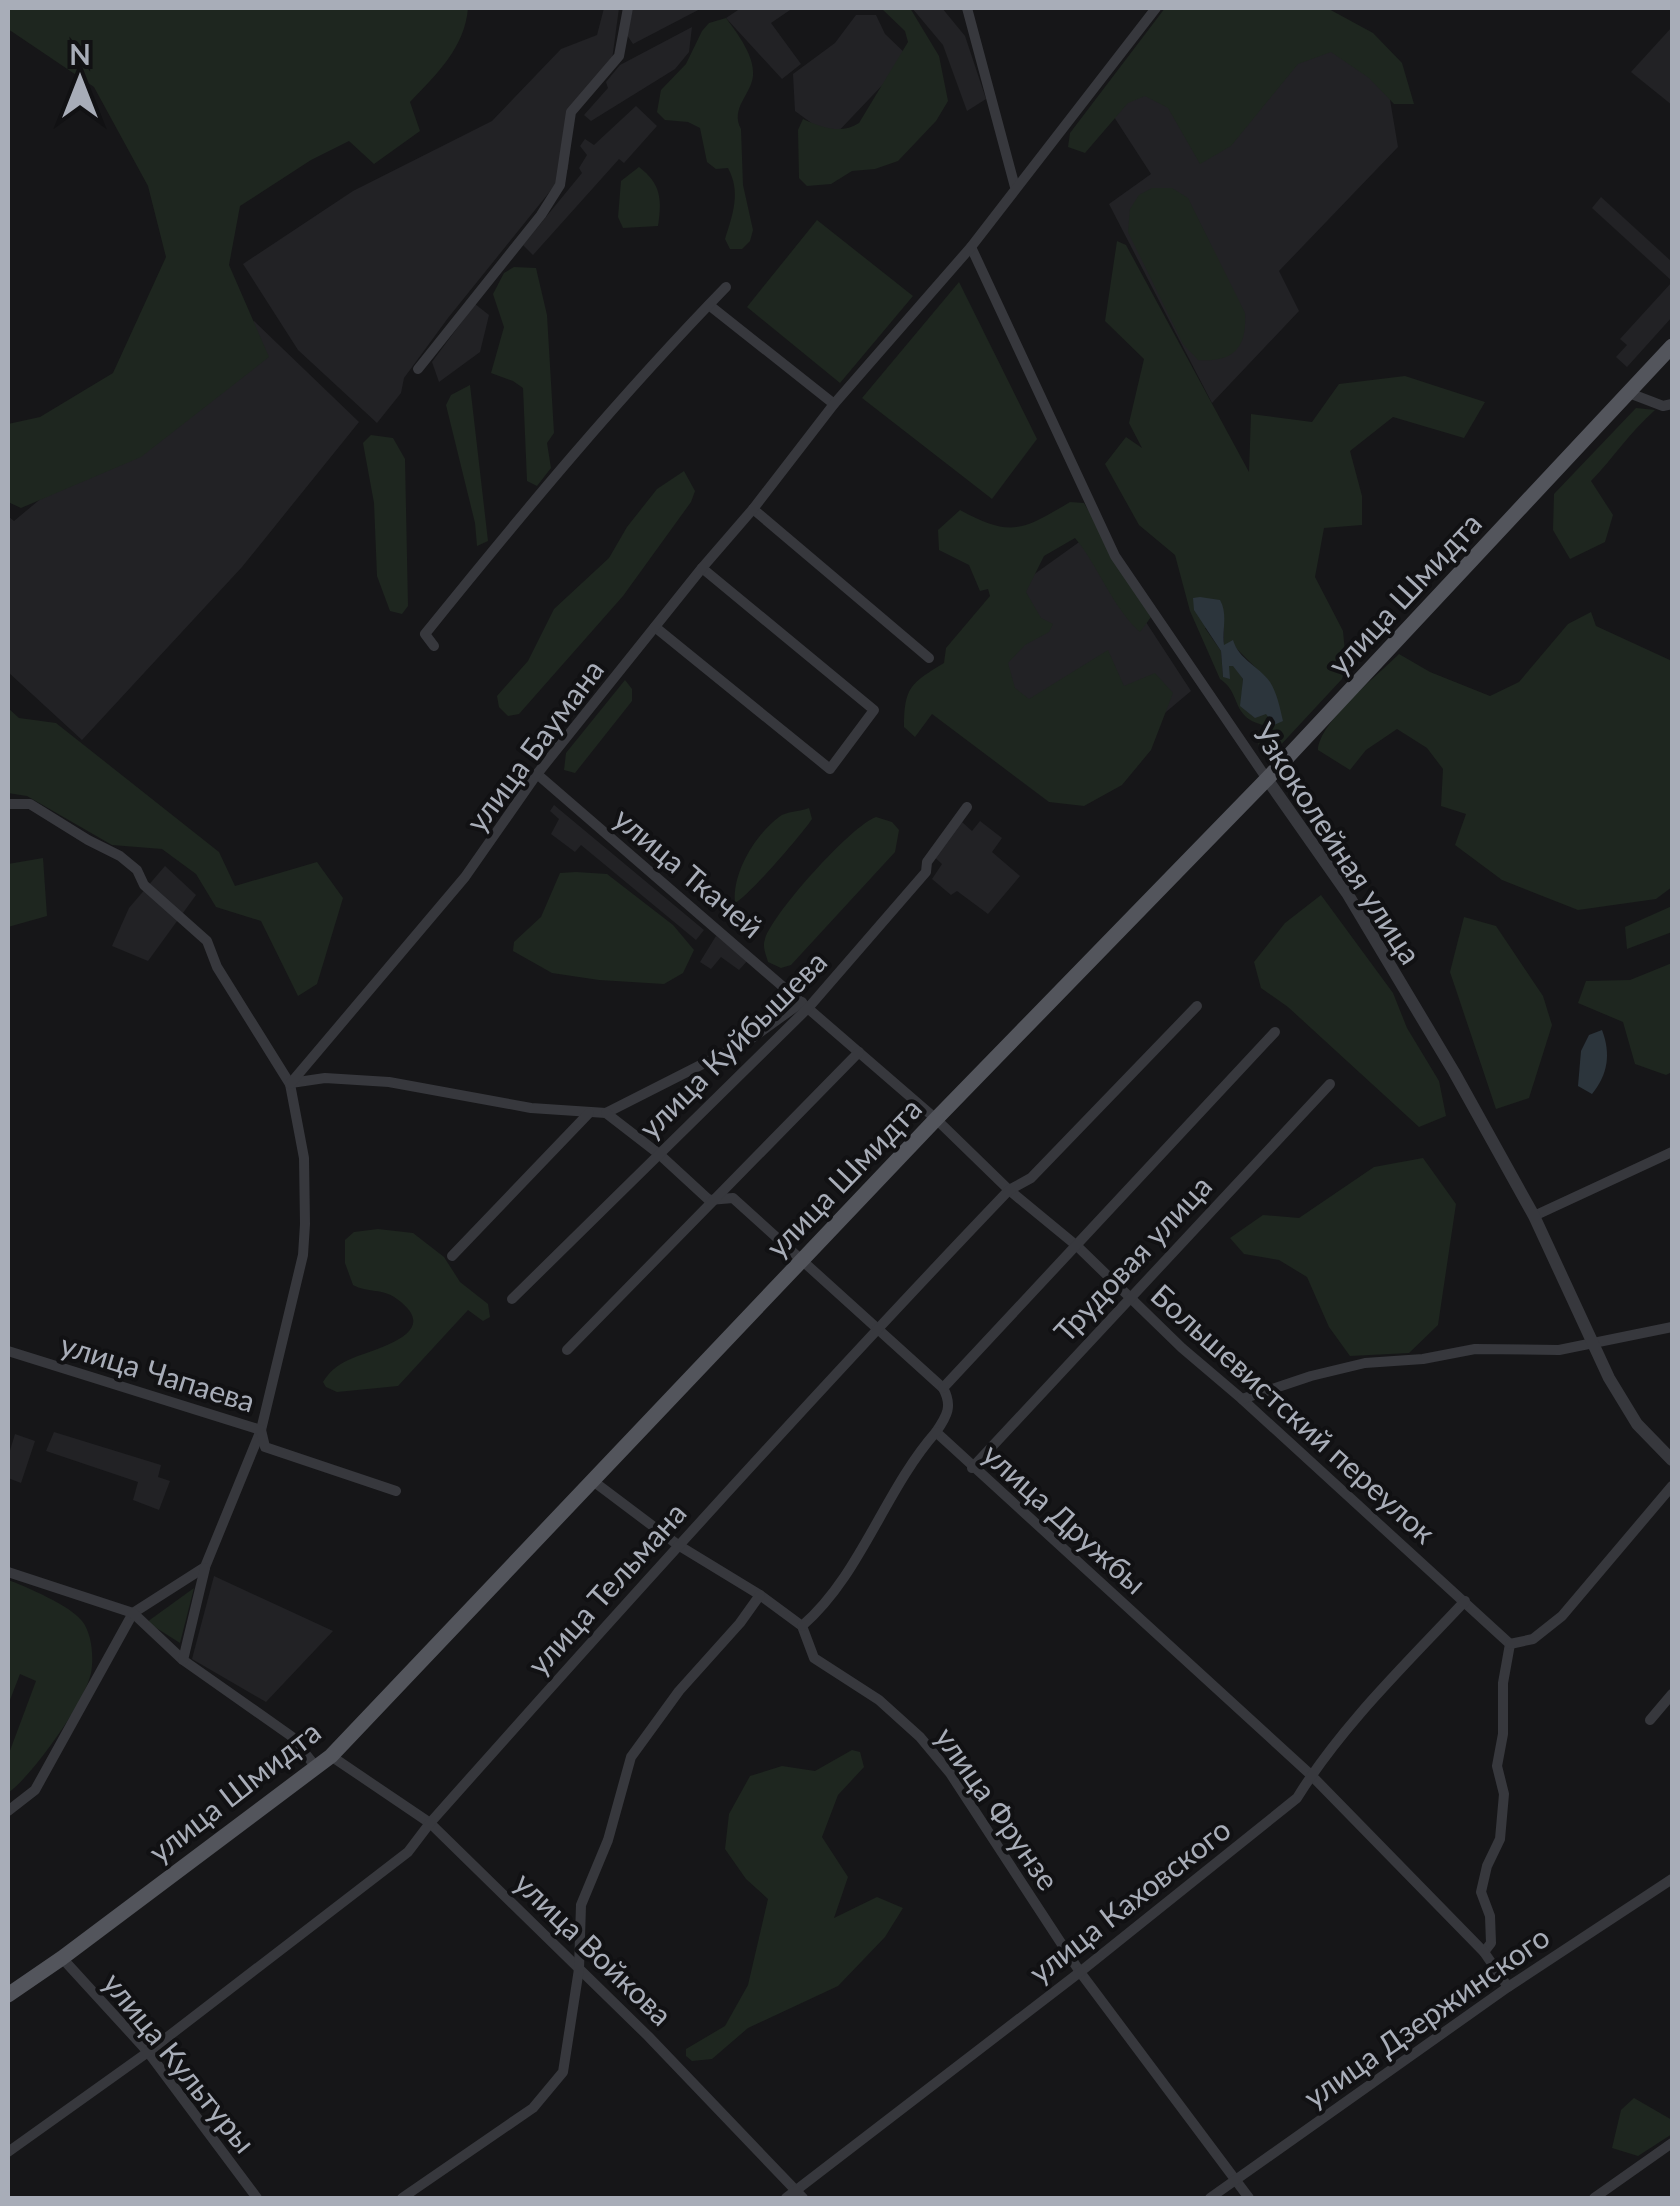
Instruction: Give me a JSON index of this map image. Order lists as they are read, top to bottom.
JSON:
{
  "streets": {
    "main road": ["улица Шмидта"],
    "street": [
      "улица Баумана",
      "Узкоколейная улица",
      "улица Ткачей",
      "улица Куйбышева",
      "Трудовая улица",
      "улица Чапаева",
      "Большевистский переулок",
      "улица Дружбы",
      "улица Тельмана",
      "улица Фрунзе",
      "улица Каховского",
      "улица Войкова",
      "улица Дзержинского",
      "улица Культуры"
    ]
  },
  "crossings": [
    ["улица Шмидта", "Узкоколейная улица"],
    ["улица Шмидта", "Большевистский переулок"],
    ["улица Шмидта", "улица Фрунзе"],
    ["улица Шмидта", "улица Войкова"],
    ["улица Шмидта", "улица Культуры"],
    ["улица Баумана", "Узкоколейная улица"],
    ["улица Баумана", "улица Ткачей"],
    ["улица Ткачей", "улица Куйбышева"],
    ["улица Ткачей", "Большевистский переулок"],
    ["улица Куйбышева", "Большевистский переулок"],
    ["Трудовая улица", "Большевистский переулок"],
    ["Трудовая улица", "улица Дружбы"],
    ["Большевистский переулок", "улица Тельмана"],
    ["Большевистский переулок", "улица Каховского"],
    ["улица Дружбы", "улица Каховского"],
    ["улица Дружбы", "улица Дзержинского"],
    ["улица Тельмана", "улица Фрунзе"],
    ["улица Тельмана", "улица Войкова"],
    ["улица Тельмана", "улица Культуры"],
    ["улица Фрунзе", "улица Каховского"],
    ["улица Фрунзе", "улица Дзержинского"],
    ["улица Каховского", "улица Войкова"]
  ],
  "north": "top"
}
